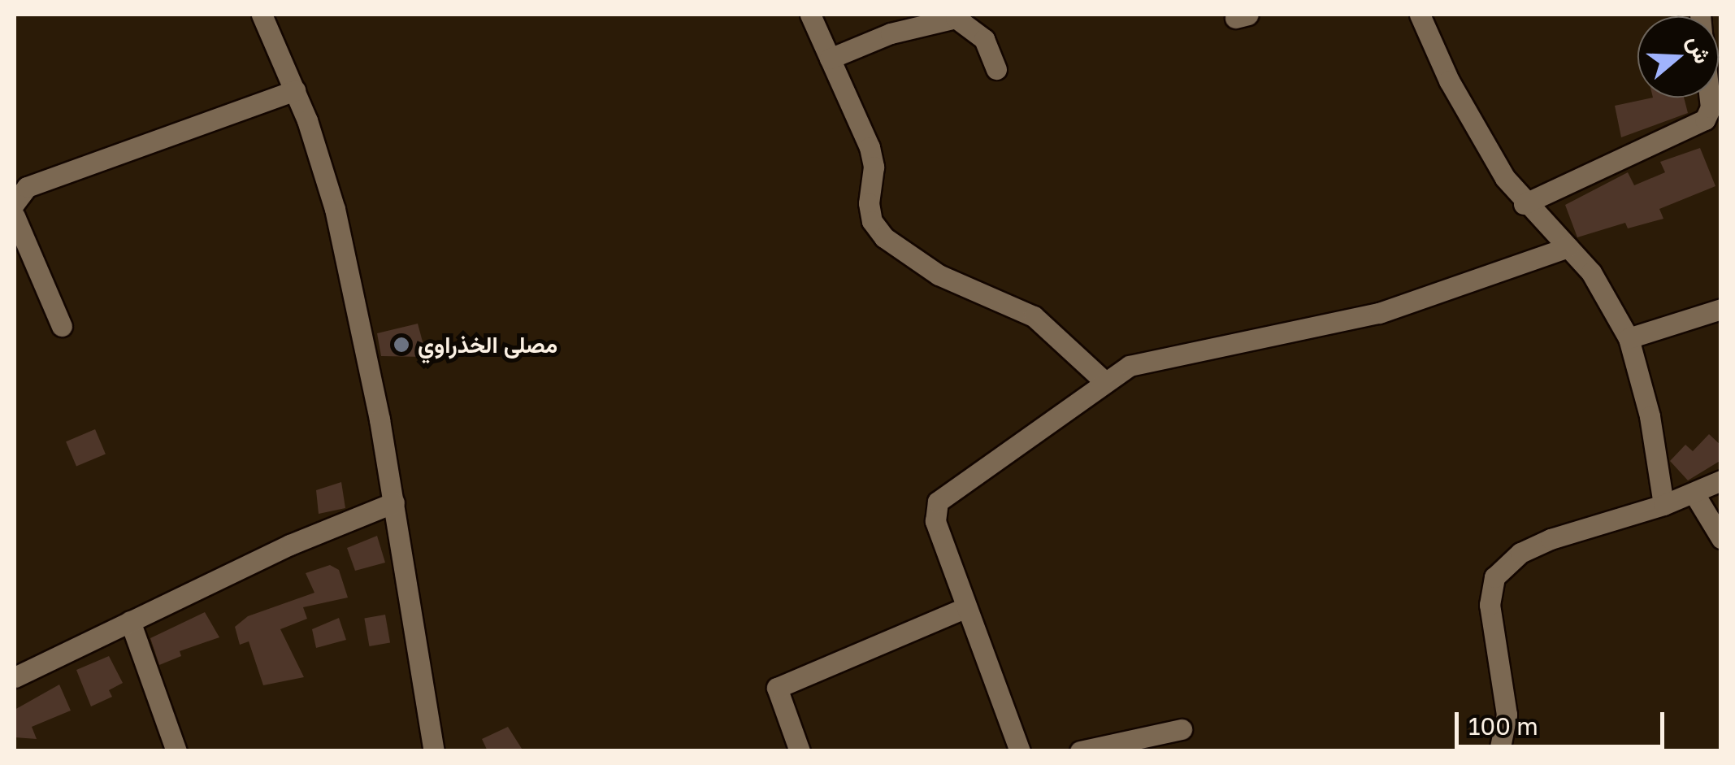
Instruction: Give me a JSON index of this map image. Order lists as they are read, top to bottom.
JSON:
{
  "places": ["مصلى الخذراوي"],
  "scale_bar": "100 m",
  "north": "right"
}
